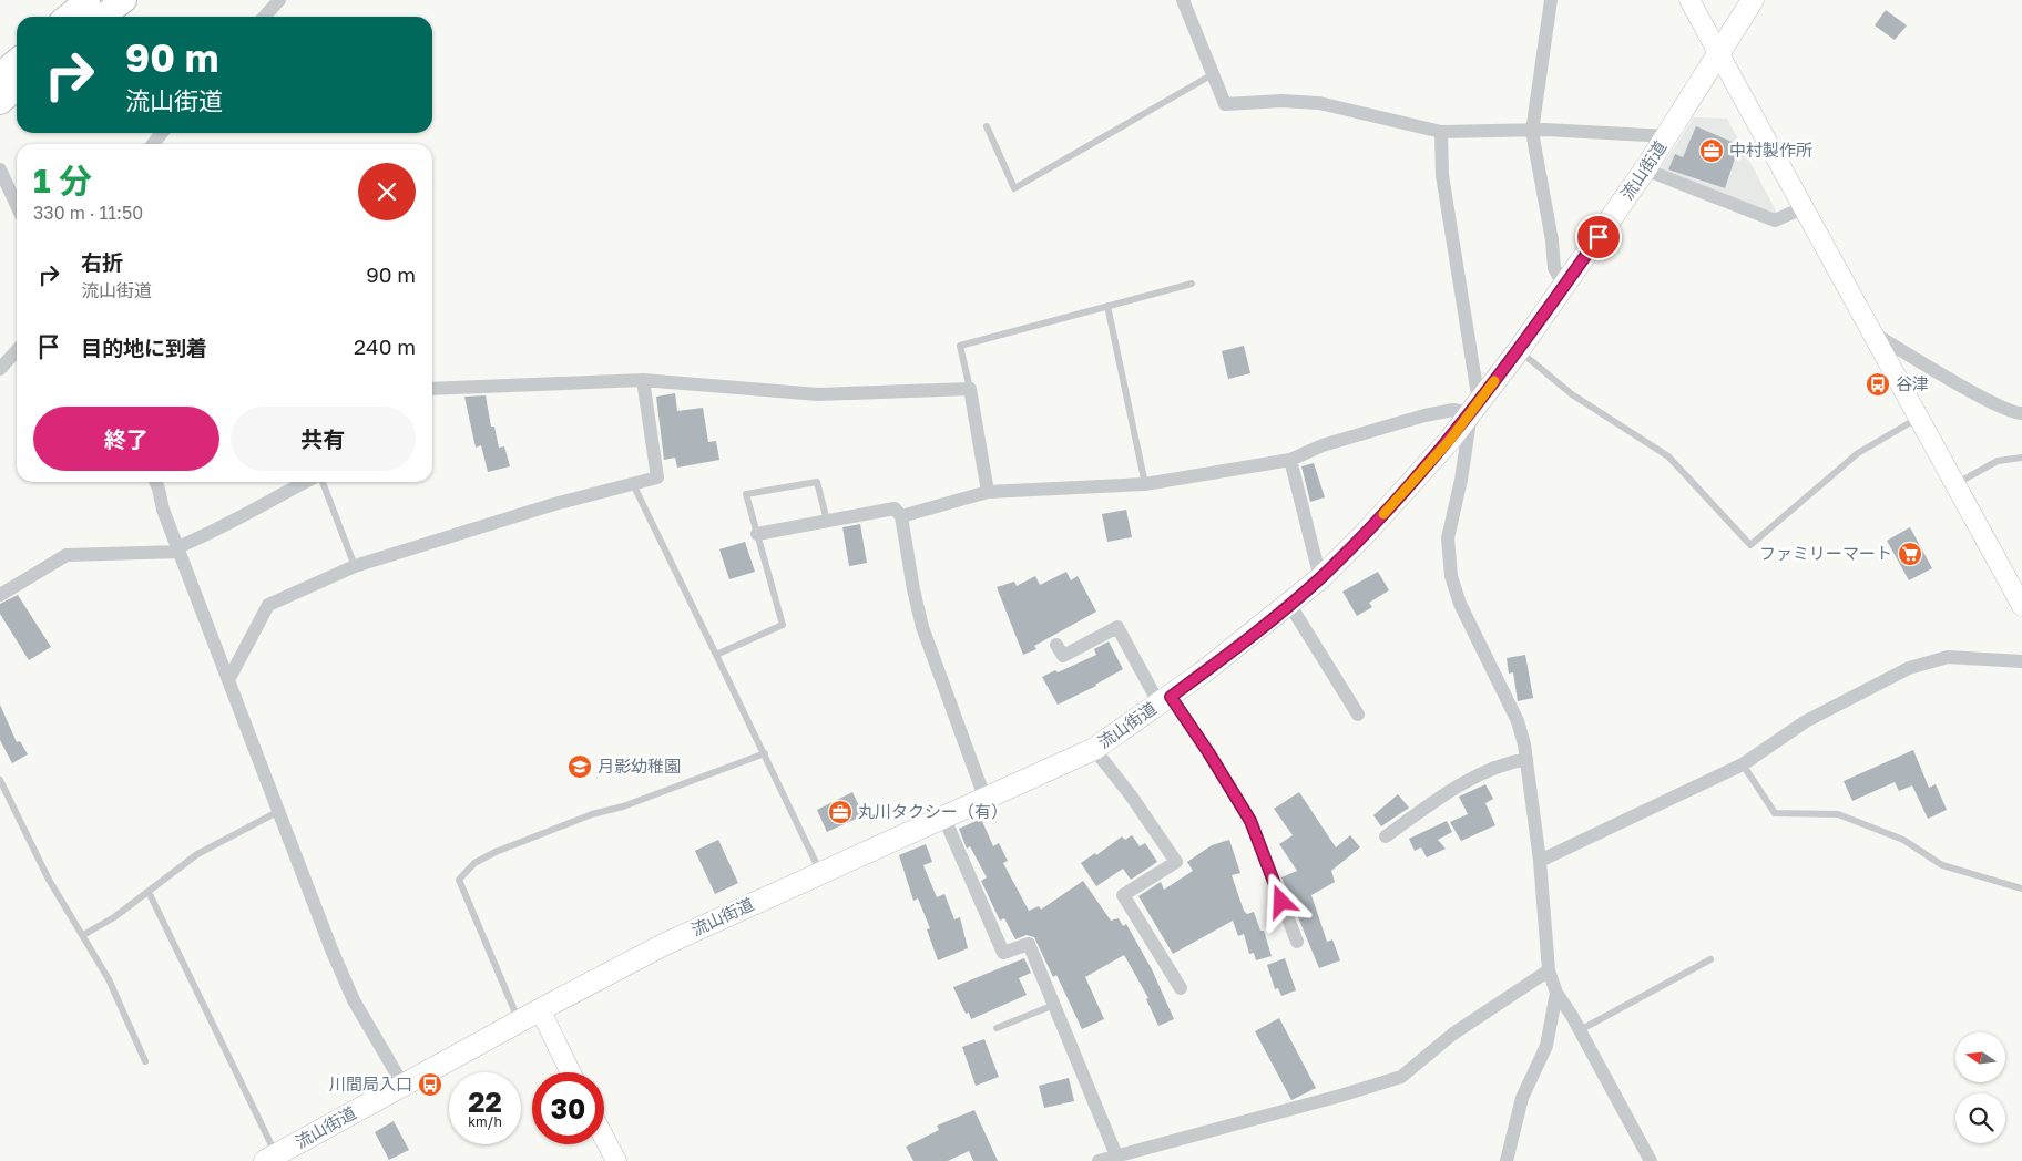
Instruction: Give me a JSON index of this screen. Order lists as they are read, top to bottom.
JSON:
{
  "streets": {
    "main road": ["流山街道"]
  },
  "places": {
    "office": ["中村製作所", "丸川タクシー（有）"],
    "bus stop": ["谷津", "川間局入口"],
    "supermarket": ["ファミリーマート"],
    "school or university": ["月影幼稚園"]
  },
  "north": "left",
  "page": {
    "turn": ["90 m", "流山街道"],
    "heading": ["1 分", "330 m · 11:50"],
    "list": [
      {
        "name": "右折",
        "note": "流山街道",
        "value": "90 m"
      },
      {
        "name": "目的地に到着",
        "value": "240 m"
      }
    ],
    "buttons": ["終了", "共有"],
    "speed": "22 km/h",
    "limit": "30"
  }
}
